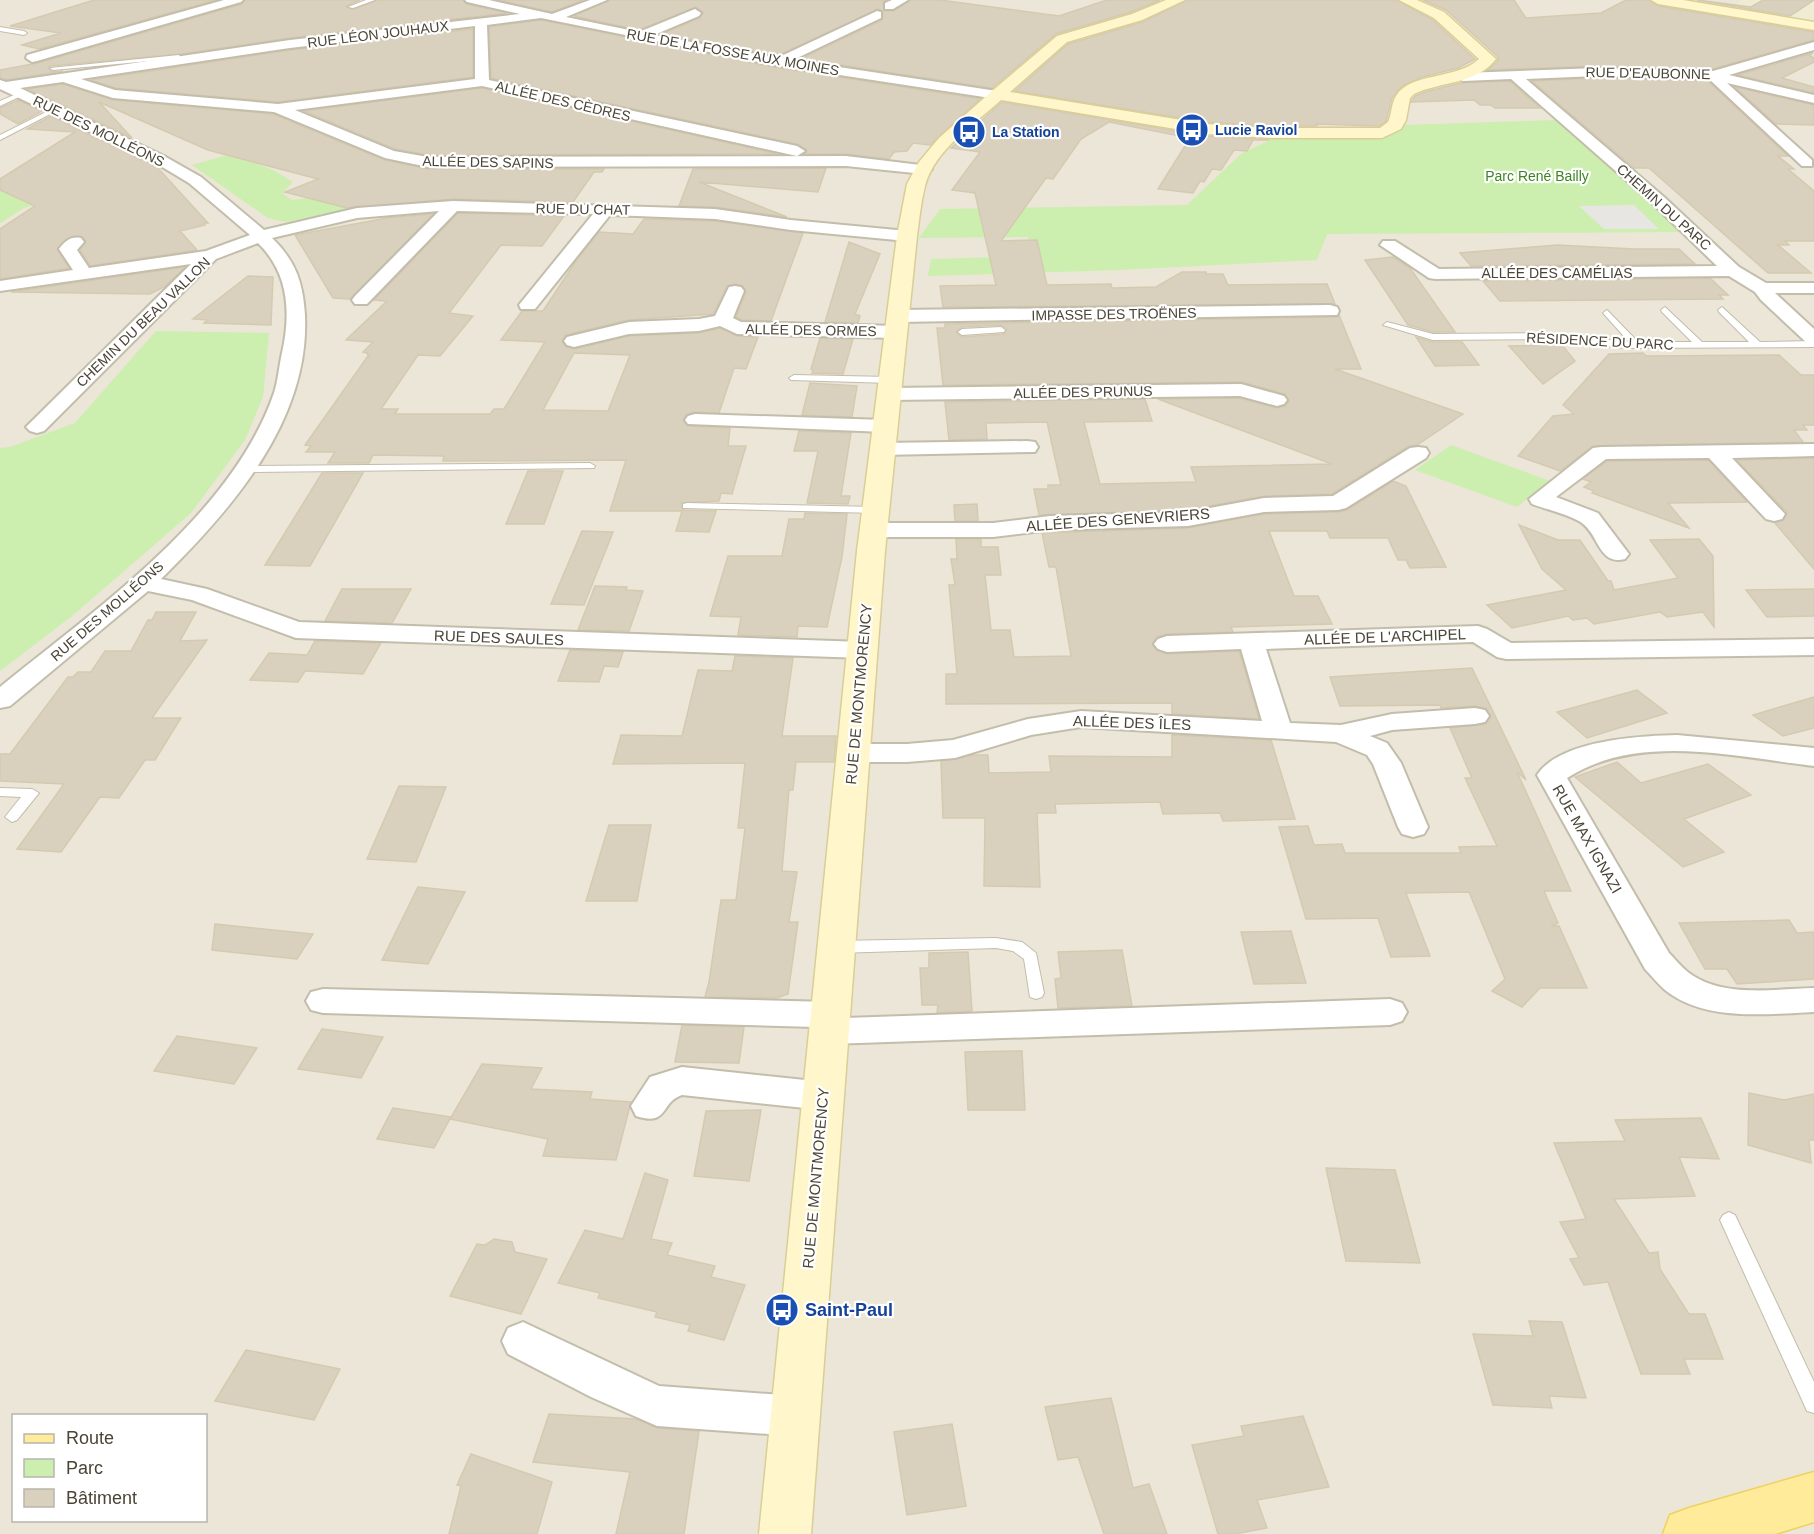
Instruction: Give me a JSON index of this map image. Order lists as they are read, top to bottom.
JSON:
{
  "streets": {
    "street": [
      "RUE LÉON JOUHAUX",
      "RUE DE LA FOSSE AUX MOINES",
      "RUE D'EAUBONNE",
      "ALLÉE DES CÈDRES",
      "RUE DES MOLLÉONS",
      "ALLÉE DES SAPINS",
      "CHEMIN DU PARC",
      "RUE DU CHAT",
      "ALLÉE DES CAMÉLIAS",
      "IMPASSE DES TROËNES",
      "CHEMIN DU BEAU VALLON",
      "ALLÉE DES ORMES",
      "ALLÉE DES PRUNUS",
      "ALLÉE DES GENEVRIERS",
      "ALLÉE DE L'ARCHIPEL",
      "RUE DES SAULES",
      "RUE DE MONTMORENCY",
      "ALLÉE DES ÎLES",
      "RUE MAX IGNAZI"
    ],
    "lane": ["RÉSIDENCE DU PARC"]
  },
  "crossings": [
    ["RUE LÉON JOUHAUX", "RUE DE LA FOSSE AUX MOINES"],
    ["RUE LÉON JOUHAUX", "RUE DES MOLLÉONS"],
    ["RUE LÉON JOUHAUX", "ALLÉE DES SAPINS"],
    ["RUE DE LA FOSSE AUX MOINES", "RUE DE MONTMORENCY"],
    ["RUE D'EAUBONNE", "CHEMIN DU PARC"],
    ["ALLÉE DES CÈDRES", "ALLÉE DES SAPINS"],
    ["RUE DES MOLLÉONS", "RUE DU CHAT"],
    ["RUE DES MOLLÉONS", "CHEMIN DU BEAU VALLON"],
    ["RUE DES MOLLÉONS", "RUE DES SAULES"],
    ["ALLÉE DES SAPINS", "RUE DE MONTMORENCY"],
    ["CHEMIN DU PARC", "ALLÉE DES CAMÉLIAS"],
    ["RUE DU CHAT", "CHEMIN DU BEAU VALLON"],
    ["RUE DU CHAT", "RUE DE MONTMORENCY"],
    ["IMPASSE DES TROËNES", "ALLÉE DES ORMES"],
    ["IMPASSE DES TROËNES", "RUE DE MONTMORENCY"],
    ["ALLÉE DES ORMES", "RUE DE MONTMORENCY"],
    ["ALLÉE DES PRUNUS", "RUE DE MONTMORENCY"],
    ["ALLÉE DES GENEVRIERS", "RUE DE MONTMORENCY"],
    ["RUE DES SAULES", "RUE DE MONTMORENCY"],
    ["RUE DE MONTMORENCY", "ALLÉE DES ÎLES"]
  ],
  "parks": ["Parc René Bailly"],
  "places": {
    "bus stop": ["Lucie Raviol", "La Station", "Saint-Paul"]
  },
  "legend": ["Route", "Parc", "Bâtiment"]
}
